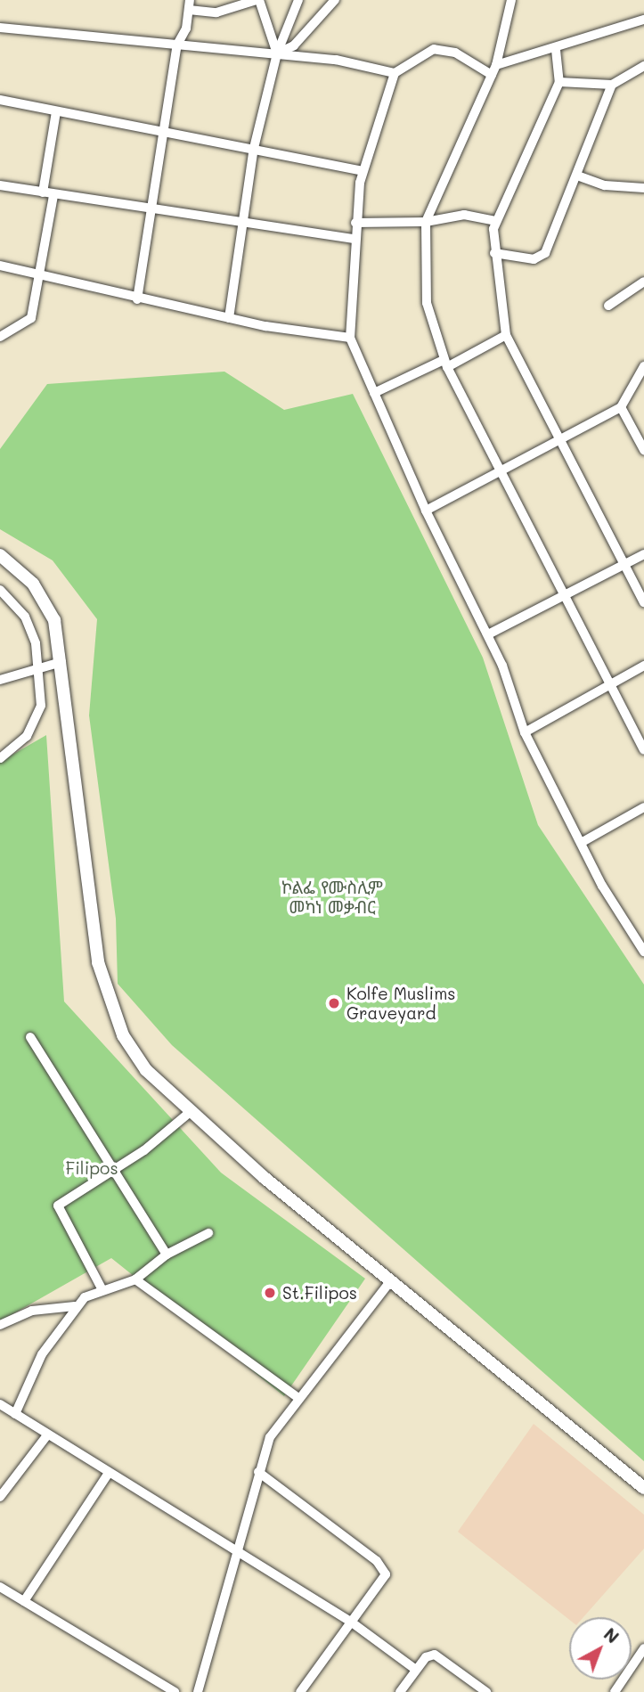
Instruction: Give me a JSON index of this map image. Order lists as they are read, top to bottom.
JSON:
{
  "parks": ["ኮልፌ የሙስሊም መካነ መቃብር", "Filipos"],
  "places": ["Kolfe Muslims Graveyard", "St.Filipos"],
  "north": "top right"
}
